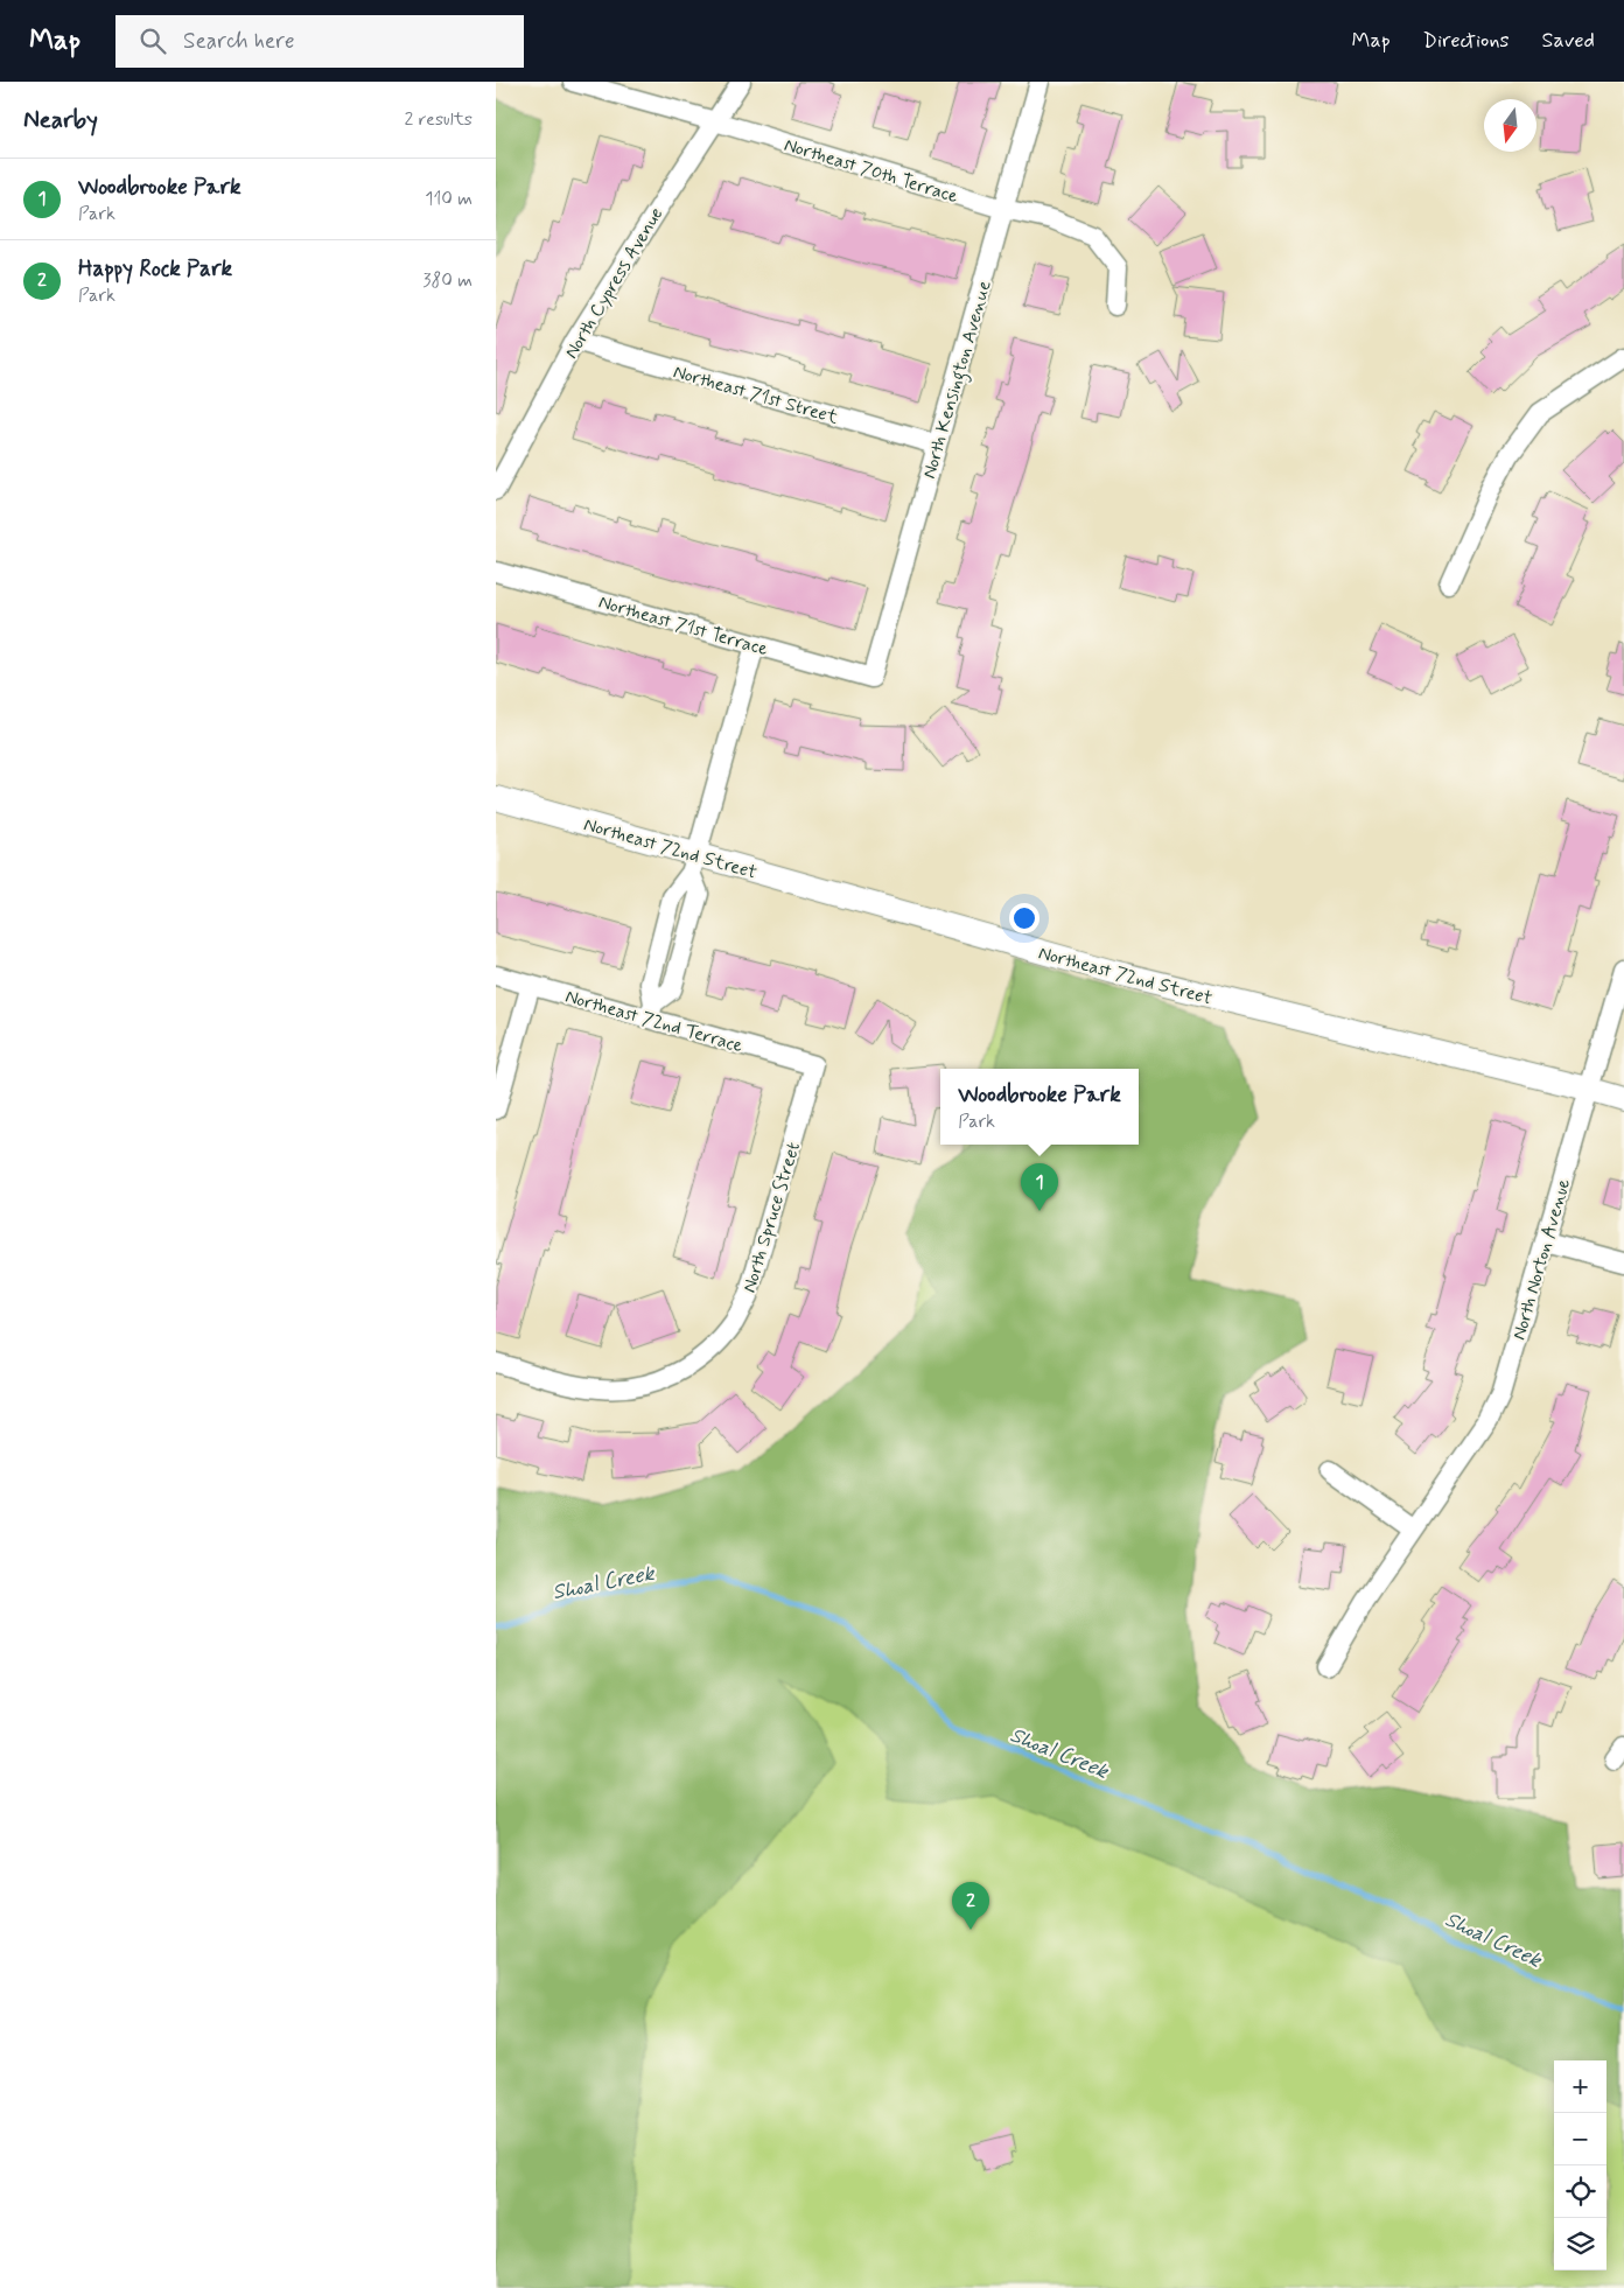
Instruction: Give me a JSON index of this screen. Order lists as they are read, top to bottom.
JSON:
{
  "streets": {
    "main road": ["Northeast 72nd Street"],
    "street": [
      "Northeast 70th Terrace",
      "North Cypress Avenue",
      "North Kensington Avenue",
      "Northeast 71st Street",
      "Northeast 71st Terrace",
      "Northeast 72nd Terrace",
      "North Spruce Street",
      "North Norton Avenue"
    ]
  },
  "crossings": [
    ["Northeast 70th Terrace", "North Cypress Avenue"],
    ["Northeast 70th Terrace", "North Kensington Avenue"],
    ["North Cypress Avenue", "Northeast 71st Street"],
    ["North Kensington Avenue", "Northeast 71st Street"],
    ["North Kensington Avenue", "Northeast 71st Terrace"],
    ["Northeast 72nd Street", "North Norton Avenue"],
    ["Northeast 72nd Terrace", "North Spruce Street"]
  ],
  "water": ["Shoal Creek"],
  "north": "bottom",
  "page": {
    "header": "Map",
    "search": "Search here",
    "nav": ["Map", "Directions", "Saved"],
    "heading": ["Nearby", "2 results"],
    "list": [
      {
        "mark": "1",
        "name": "Woodbrooke Park",
        "note": "Park",
        "value": "110 m"
      },
      {
        "mark": "2",
        "name": "Happy Rock Park",
        "note": "Park",
        "value": "380 m"
      }
    ],
    "popup": ["Woodbrooke Park", "Park"],
    "pins": ["1", "2"],
    "map_buttons": ["+", "−"]
  }
}
